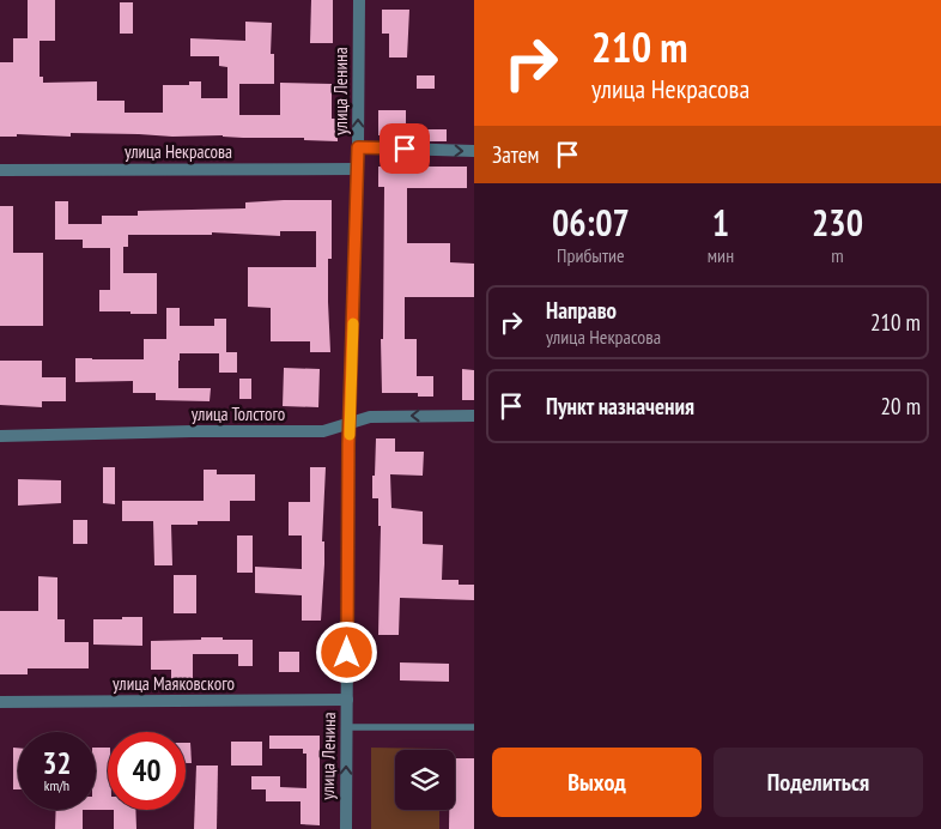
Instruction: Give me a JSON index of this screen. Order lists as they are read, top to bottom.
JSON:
{
  "streets": {
    "street": [
      "улица Ленина",
      "улица Некрасова",
      "улица Толстого",
      "улица Маяковского"
    ]
  },
  "crossings": [
    ["улица Ленина", "улица Некрасова"],
    ["улица Ленина", "улица Толстого"],
    ["улица Ленина", "улица Маяковского"]
  ],
  "page": {
    "turn": ["210 m", "улица Некрасова"],
    "then": "Затем",
    "eta": [
      "06:07",
      "Прибытие",
      "1",
      "мин",
      "230",
      "m"
    ],
    "list": [
      {
        "name": "Направо",
        "note": "улица Некрасова",
        "value": "210 m"
      },
      {
        "name": "Пункт назначения",
        "value": "20 m"
      }
    ],
    "speed": "32 km/h",
    "limit": "40",
    "buttons": ["Выход", "Поделиться"]
  }
}
